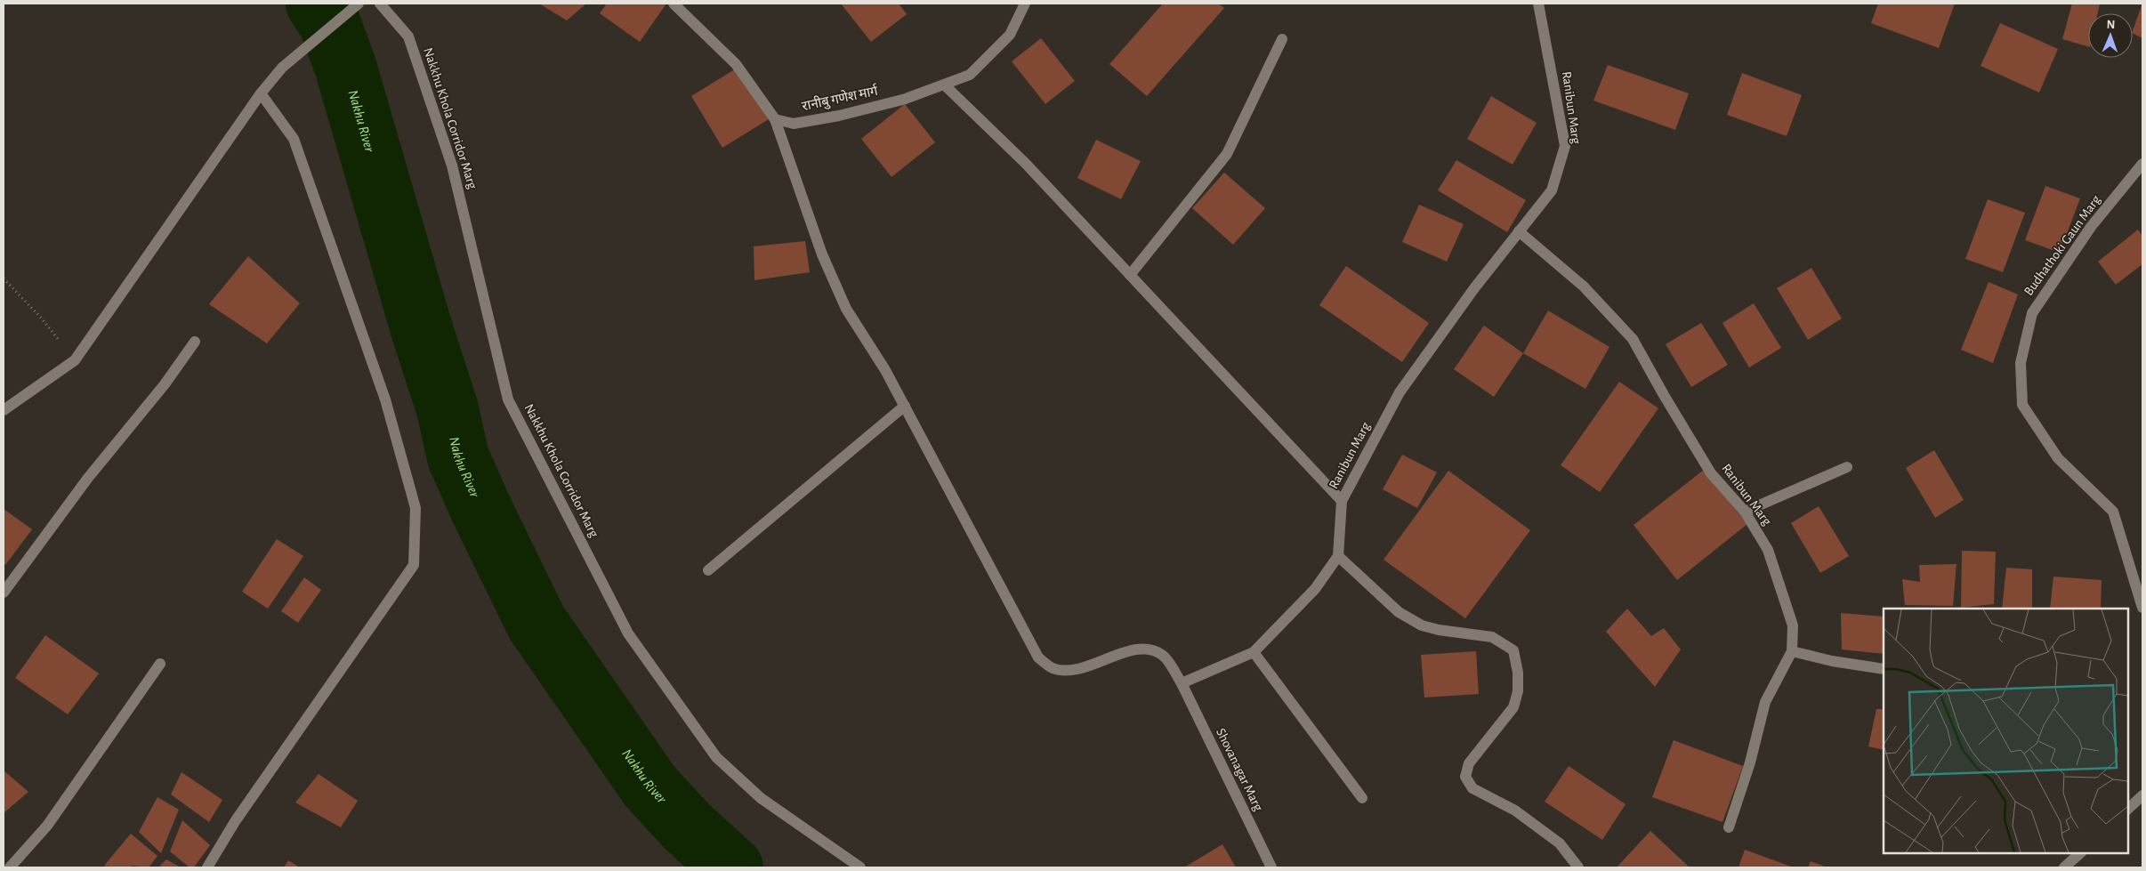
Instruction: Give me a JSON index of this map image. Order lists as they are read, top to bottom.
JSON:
{
  "streets": {
    "street": [
      "रानीबु गणेश मार्ग",
      "Ranibun Marg",
      "Nakkhu Khola Corridor Marg",
      "Budhathoki Gaun Marg",
      "Shovanagar Marg"
    ]
  },
  "crossings": [
    ["रानीबु गणेश मार्ग", "Shovanagar Marg"]
  ],
  "water": ["Nakhu River"],
  "north": "top"
}
